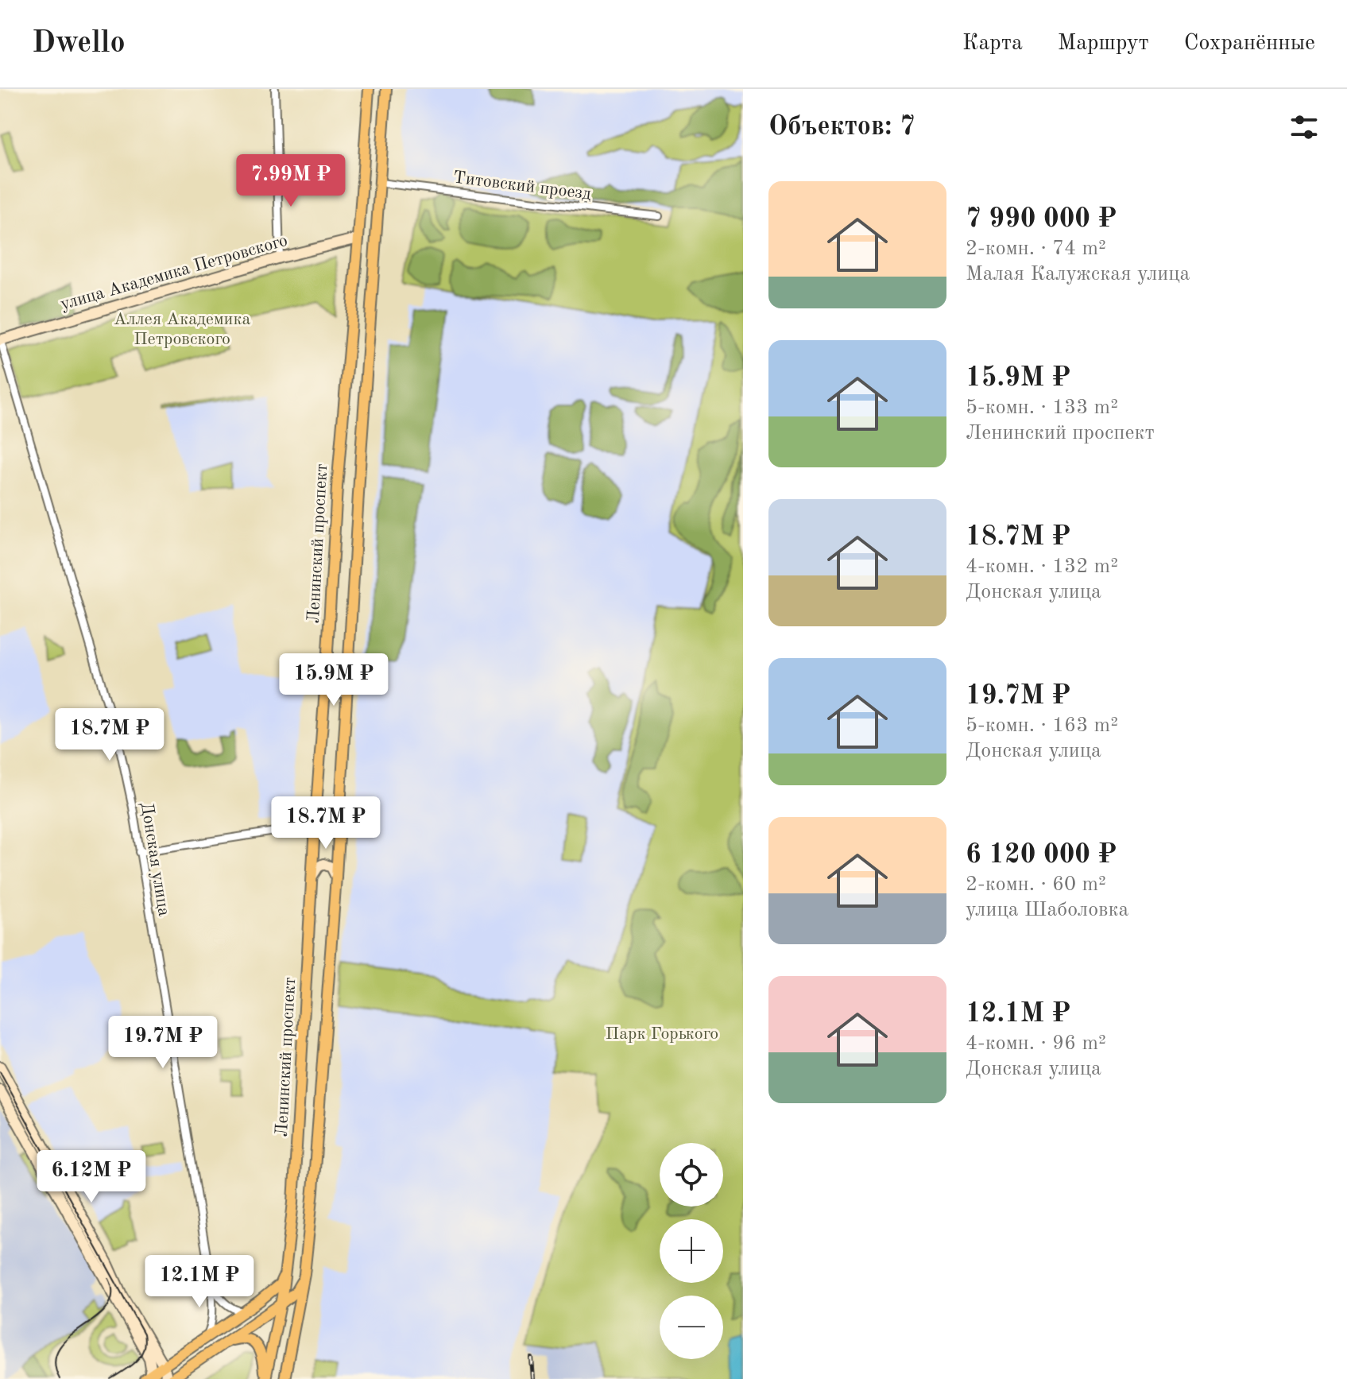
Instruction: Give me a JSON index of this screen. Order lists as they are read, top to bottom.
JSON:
{
  "streets": {
    "main road": ["улица Академика Петровского", "Ленинский проспект"],
    "street": ["Титовский проезд", "Донская улица"]
  },
  "crossings": [
    ["Титовский проезд", "Ленинский проспект"],
    ["улица Академика Петровского", "Ленинский проспект"],
    ["улица Академика Петровского", "Донская улица"]
  ],
  "parks": ["Аллея Академика Петровского", "Парк Горького"],
  "page": {
    "header": "Dwello",
    "nav": ["Карта", "Маршрут", "Сохранённые"],
    "heading": "Объектов: 7",
    "price": [
      "7.99M ₽",
      "15.9M ₽",
      "18.7M ₽",
      "18.7M ₽",
      "19.7M ₽",
      "6.12M ₽",
      "12.1M ₽"
    ],
    "list": [
      {
        "name": "7 990 000 ₽",
        "note": "2-комн. · 74 m² · Малая Калужская улица"
      },
      {
        "name": "15.9M ₽",
        "note": "5-комн. · 133 m² · Ленинский проспект"
      },
      {
        "name": "18.7M ₽",
        "note": "4-комн. · 132 m² · Донская улица"
      },
      {
        "name": "19.7M ₽",
        "note": "5-комн. · 163 m² · Донская улица"
      },
      {
        "name": "6 120 000 ₽",
        "note": "2-комн. · 60 m² · улица Шаболовка"
      },
      {
        "name": "12.1M ₽",
        "note": "4-комн. · 96 m² · Донская улица"
      }
    ],
    "map_buttons": ["+", "−"]
  }
}
